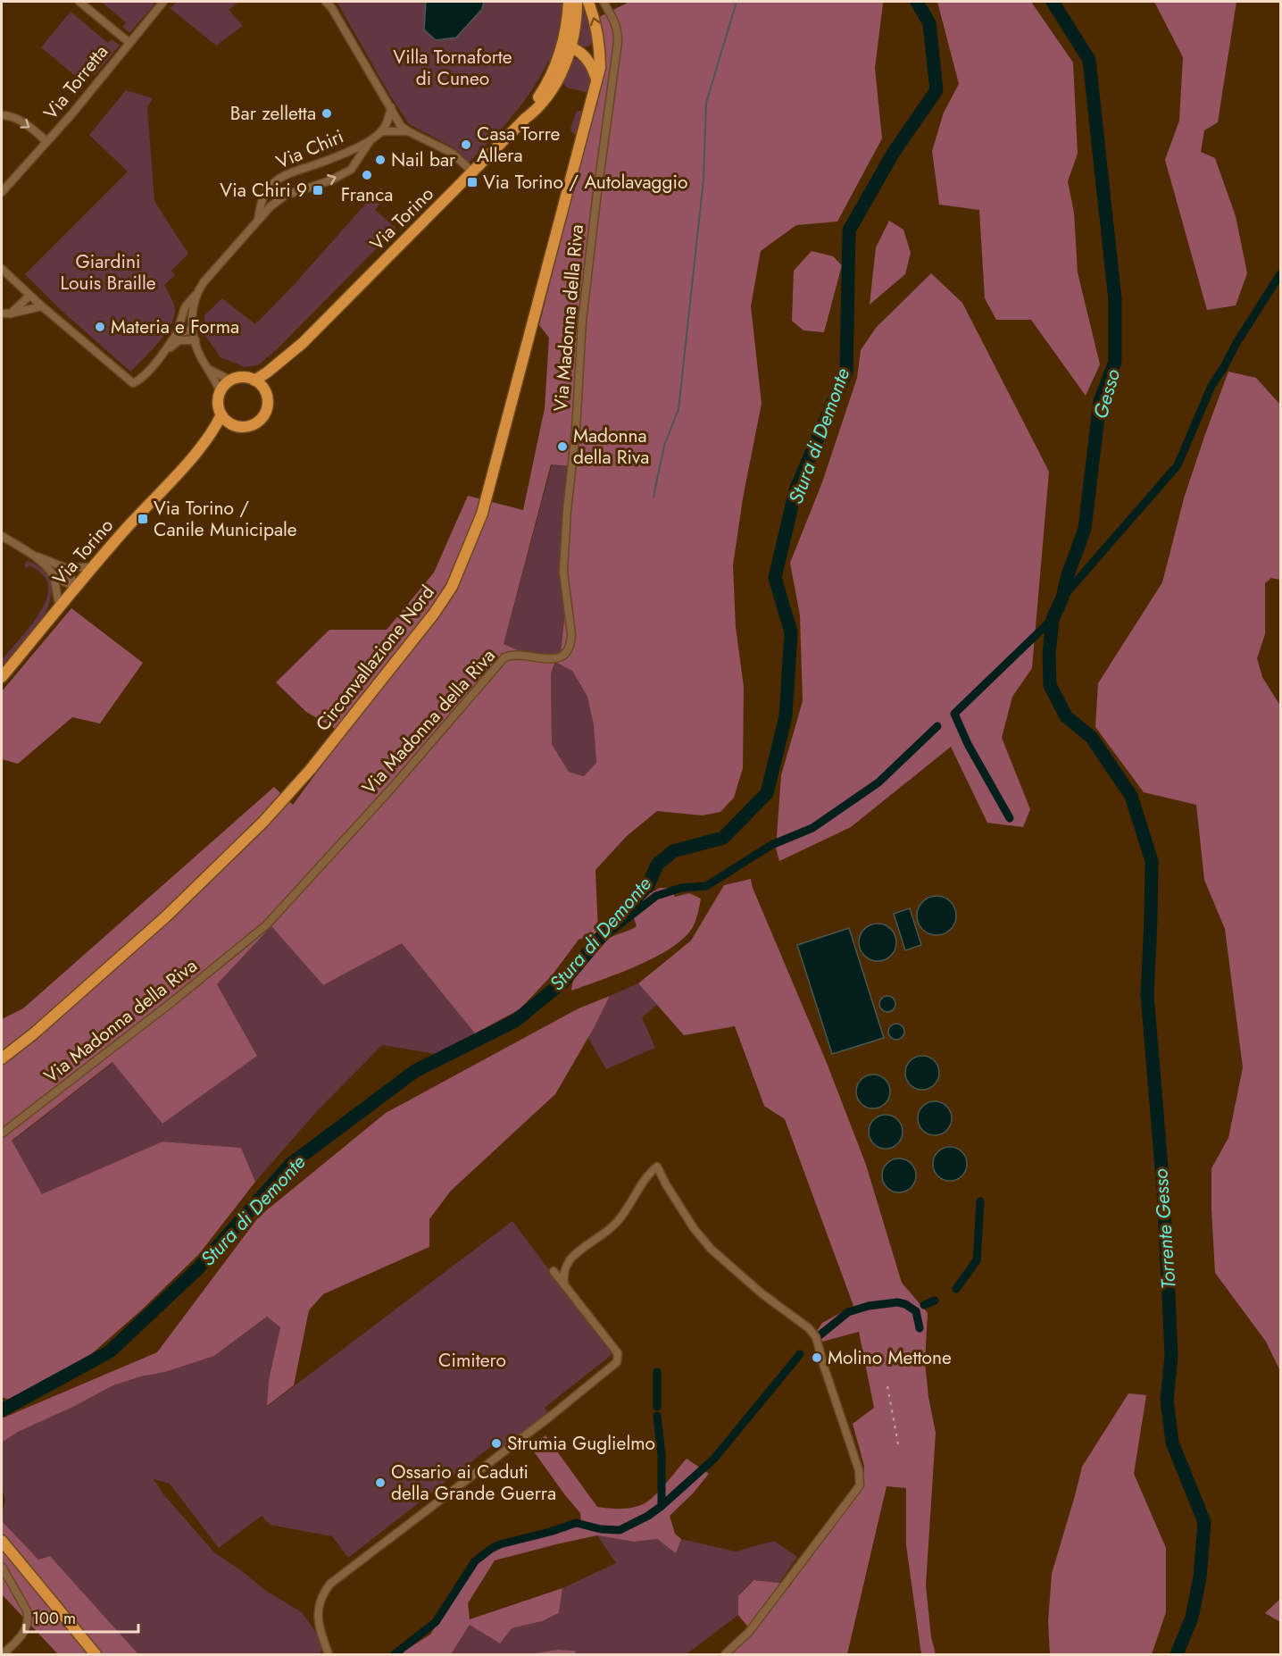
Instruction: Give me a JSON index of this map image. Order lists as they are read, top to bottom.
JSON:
{
  "streets": {
    "main road": ["Via Torino", "Circonvallazione Nord"],
    "street": ["Via Torretta", "Via Chiri", "Via Madonna della Riva"]
  },
  "crossings": [
    ["Via Chiri", "Via Torino"]
  ],
  "water": ["Gesso", "Stura di Demonte", "Torrente Gesso"],
  "parks": ["Villa Tornaforte di Cuneo", "Giardini Louis Braille", "Cimitero"],
  "places": {
    "other": [
      "Bar zelletta",
      "Casa Torre Allera",
      "Nail bar",
      "Franca",
      "Materia e Forma",
      "Madonna della Riva",
      "Molino Mettone",
      "Strumia Guglielmo",
      "Ossario ai Caduti della Grande Guerra"
    ],
    "transit": ["Via Torino / Autolavaggio", "Via Chiri 9", "Via Torino / Canile Municipale"]
  },
  "scale_bar": "100 m"
}
